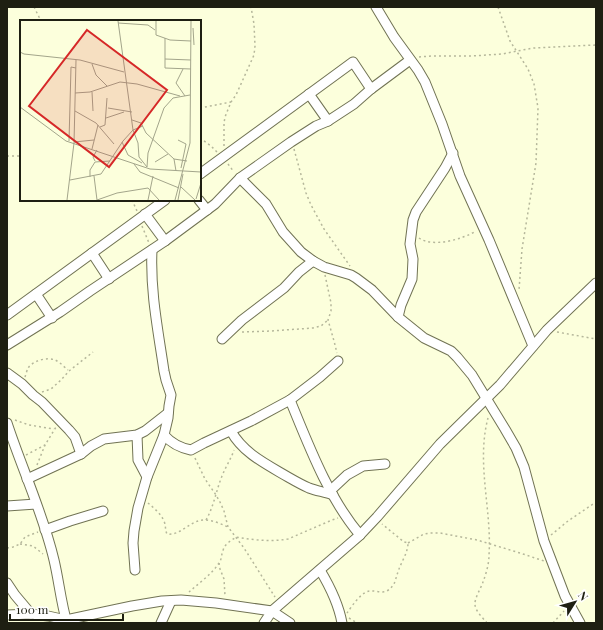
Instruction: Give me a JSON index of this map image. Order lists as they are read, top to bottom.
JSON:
{
  "scale_bar": "100 m",
  "north": "top right"
}
